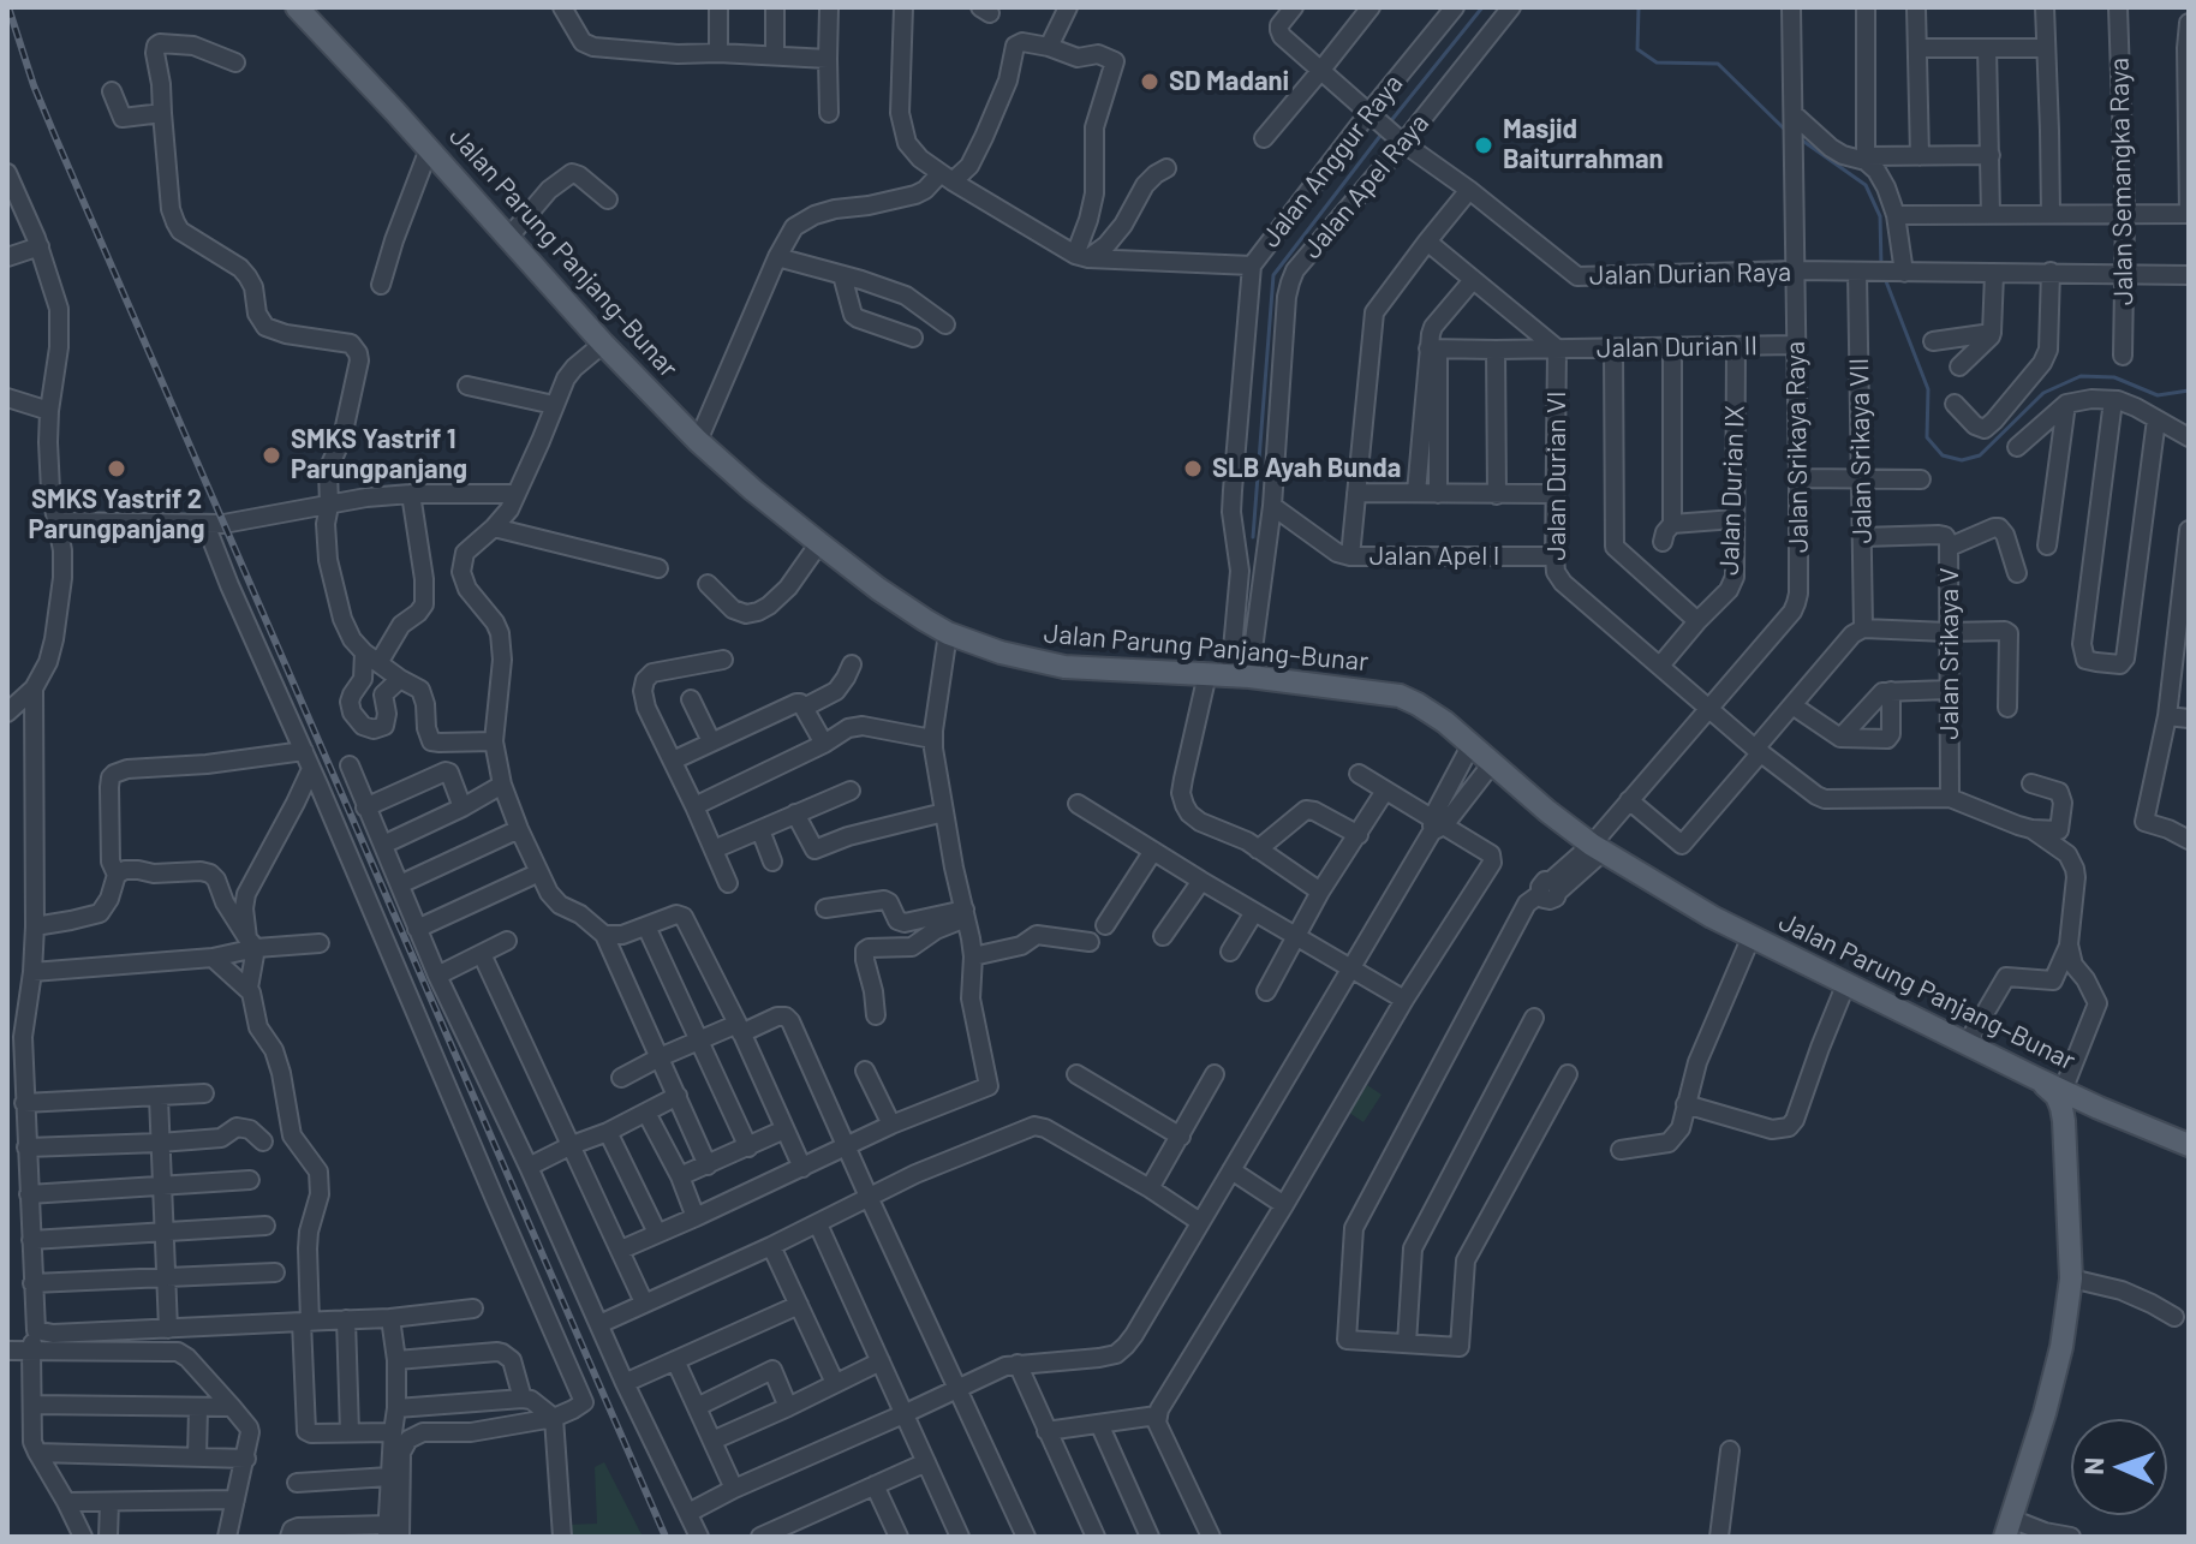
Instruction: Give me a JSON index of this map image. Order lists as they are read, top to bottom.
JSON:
{
  "streets": {
    "main road": ["Jalan Parung Panjang–Bunar"],
    "street": [
      "Jalan Anggur Raya",
      "Jalan Semangka Raya",
      "Jalan Apel Raya",
      "Jalan Durian Raya",
      "Jalan Durian II",
      "Jalan Srikaya Raya",
      "Jalan Srikaya VII",
      "Jalan Durian VI",
      "Jalan Durian IX",
      "Jalan Apel I",
      "Jalan Srikaya V"
    ]
  },
  "crossings": [
    ["Jalan Anggur Raya", "Jalan Apel Raya"],
    ["Jalan Anggur Raya", "Jalan Parung Panjang–Bunar"],
    ["Jalan Anggur Raya", "Jalan Durian Raya"],
    ["Jalan Semangka Raya", "Jalan Durian Raya"],
    ["Jalan Apel Raya", "Jalan Parung Panjang–Bunar"],
    ["Jalan Apel Raya", "Jalan Durian Raya"],
    ["Jalan Apel Raya", "Jalan Apel I"],
    ["Jalan Parung Panjang–Bunar", "Jalan Srikaya Raya"],
    ["Jalan Durian Raya", "Jalan Srikaya Raya"],
    ["Jalan Durian Raya", "Jalan Srikaya VII"],
    ["Jalan Durian II", "Jalan Srikaya Raya"],
    ["Jalan Durian II", "Jalan Durian VI"],
    ["Jalan Durian II", "Jalan Durian IX"],
    ["Jalan Srikaya Raya", "Jalan Durian VI"],
    ["Jalan Srikaya VII", "Jalan Srikaya V"],
    ["Jalan Durian VI", "Jalan Durian IX"],
    ["Jalan Durian VI", "Jalan Apel I"],
    ["Jalan Durian VI", "Jalan Srikaya V"]
  ],
  "places": [
    "SD Madani",
    "Masjid Baiturrahman",
    "SMKS Yastrif 1 Parungpanjang",
    "SMKS Yastrif 2 Parungpanjang",
    "SLB Ayah Bunda"
  ],
  "north": "left"
}
